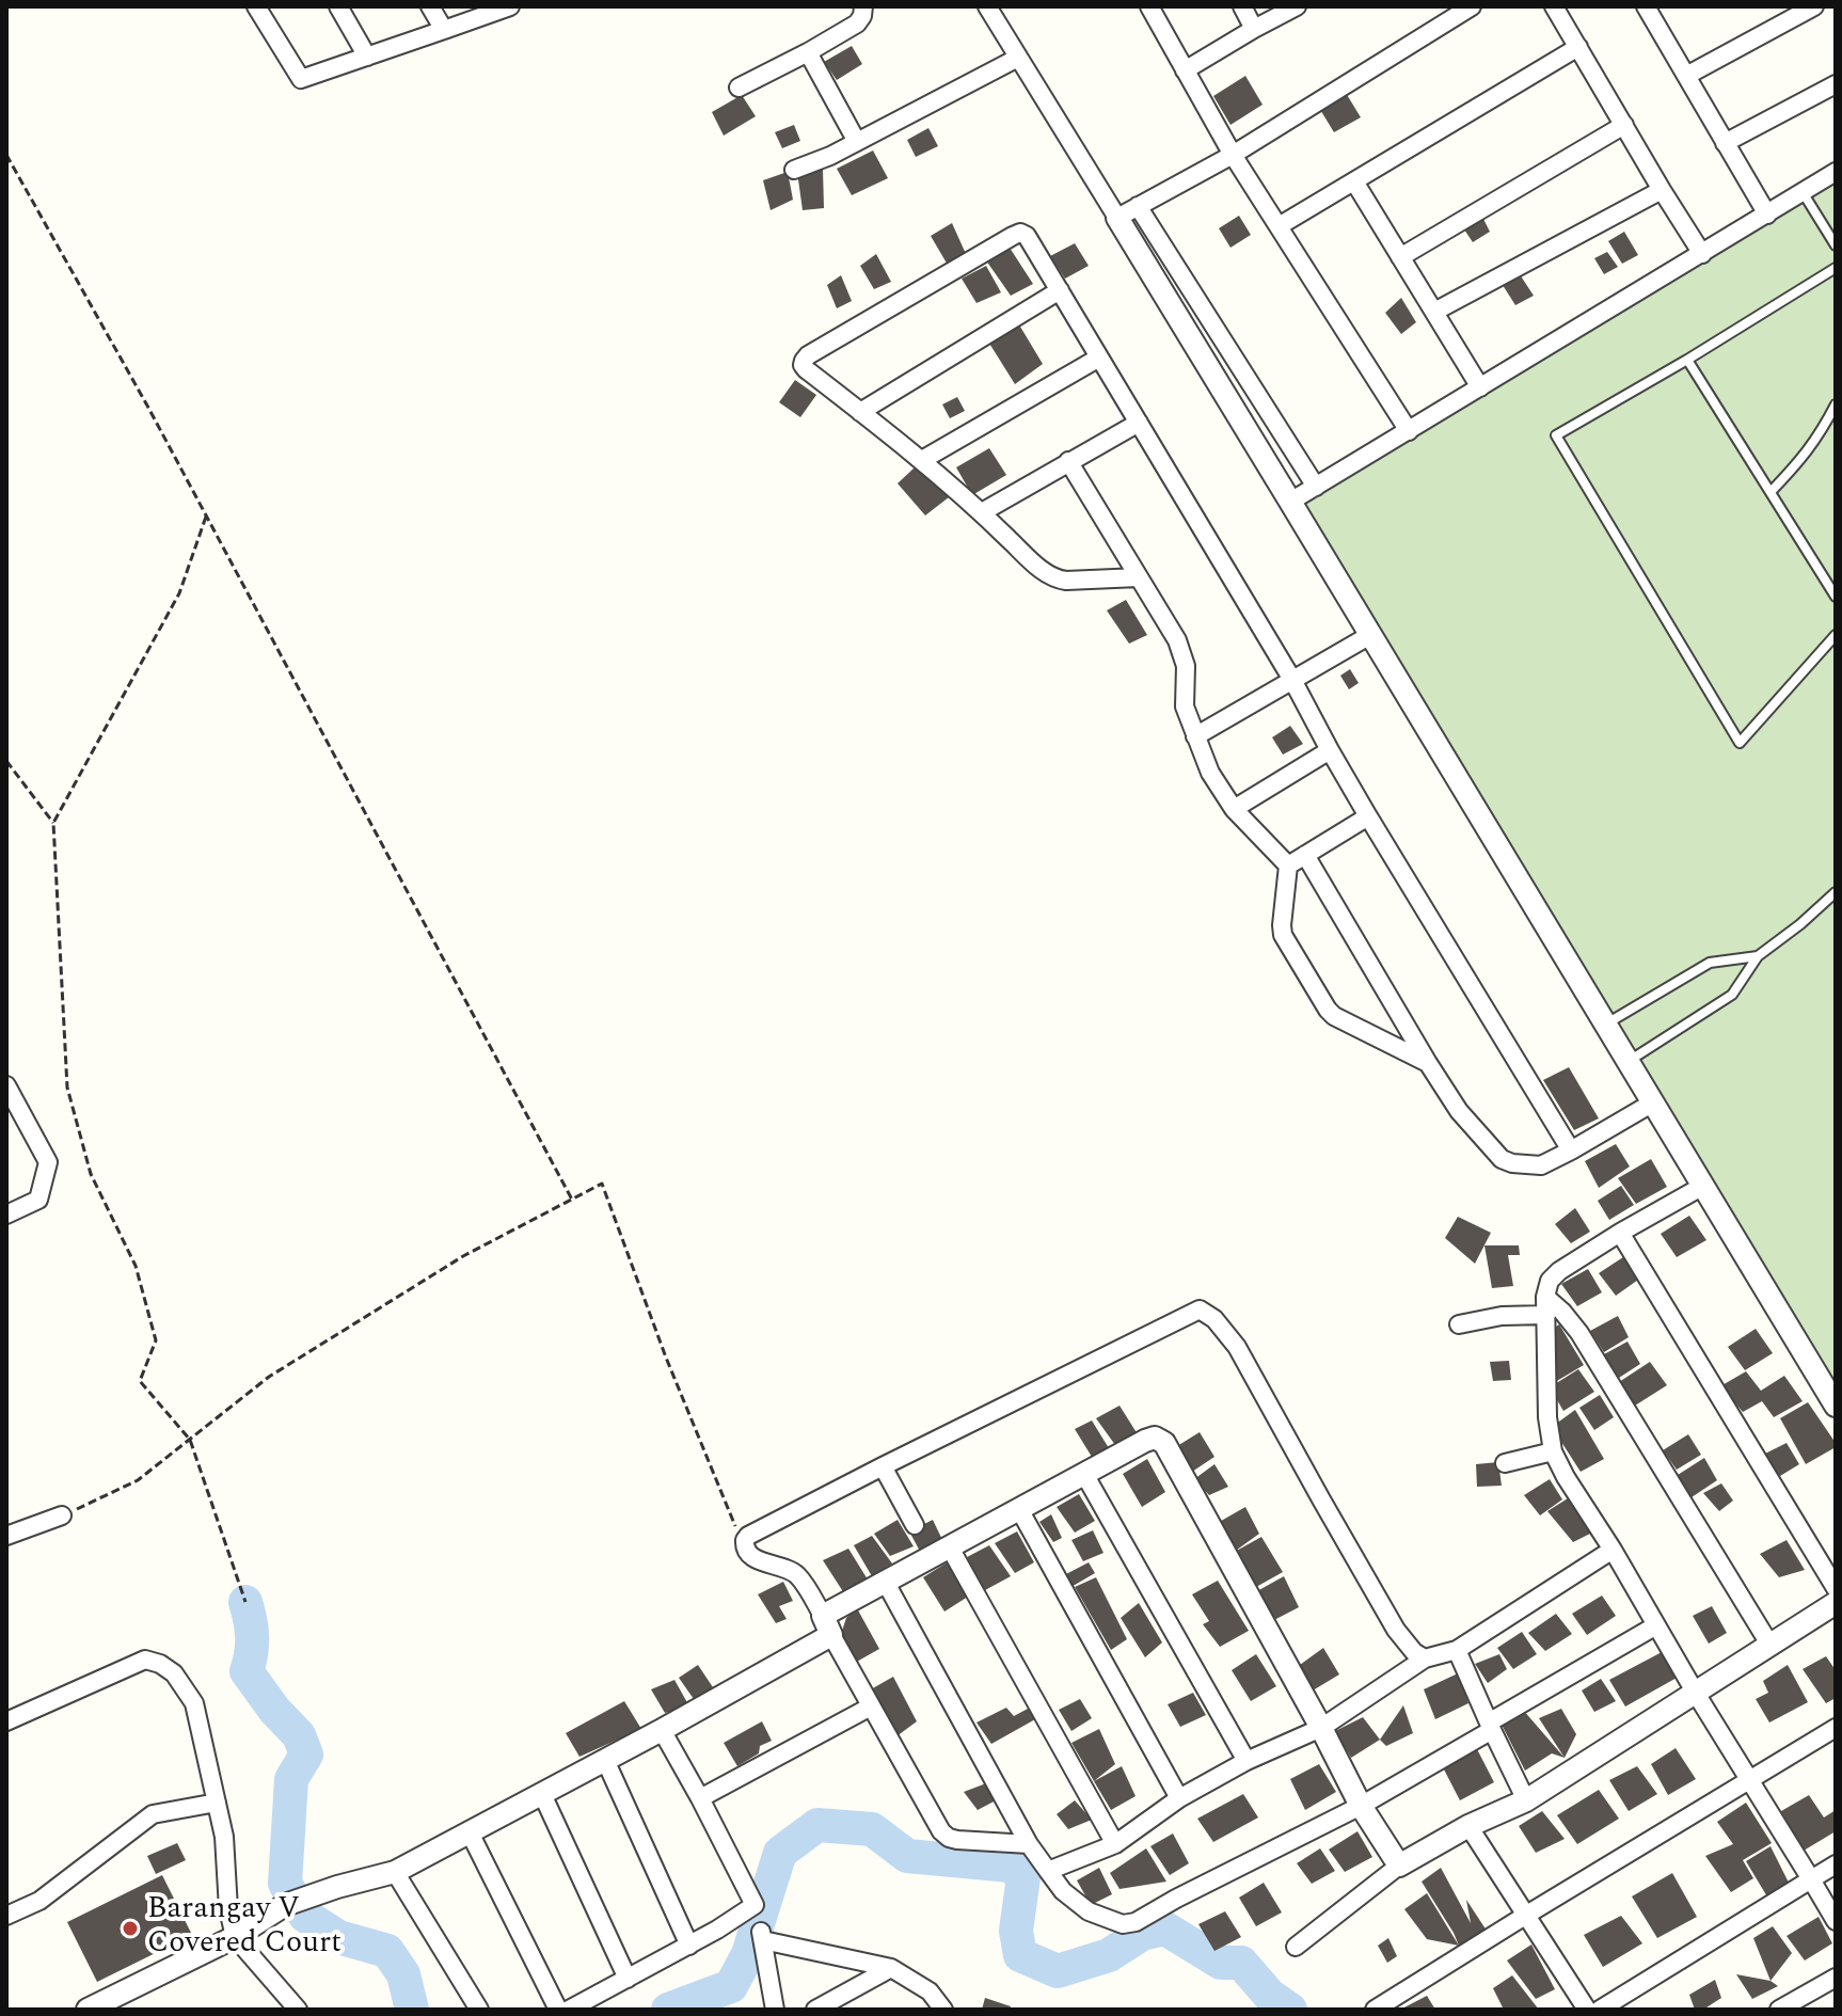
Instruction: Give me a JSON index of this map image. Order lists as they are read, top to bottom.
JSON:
{
  "places": ["Barangay V Covered Court"]
}
